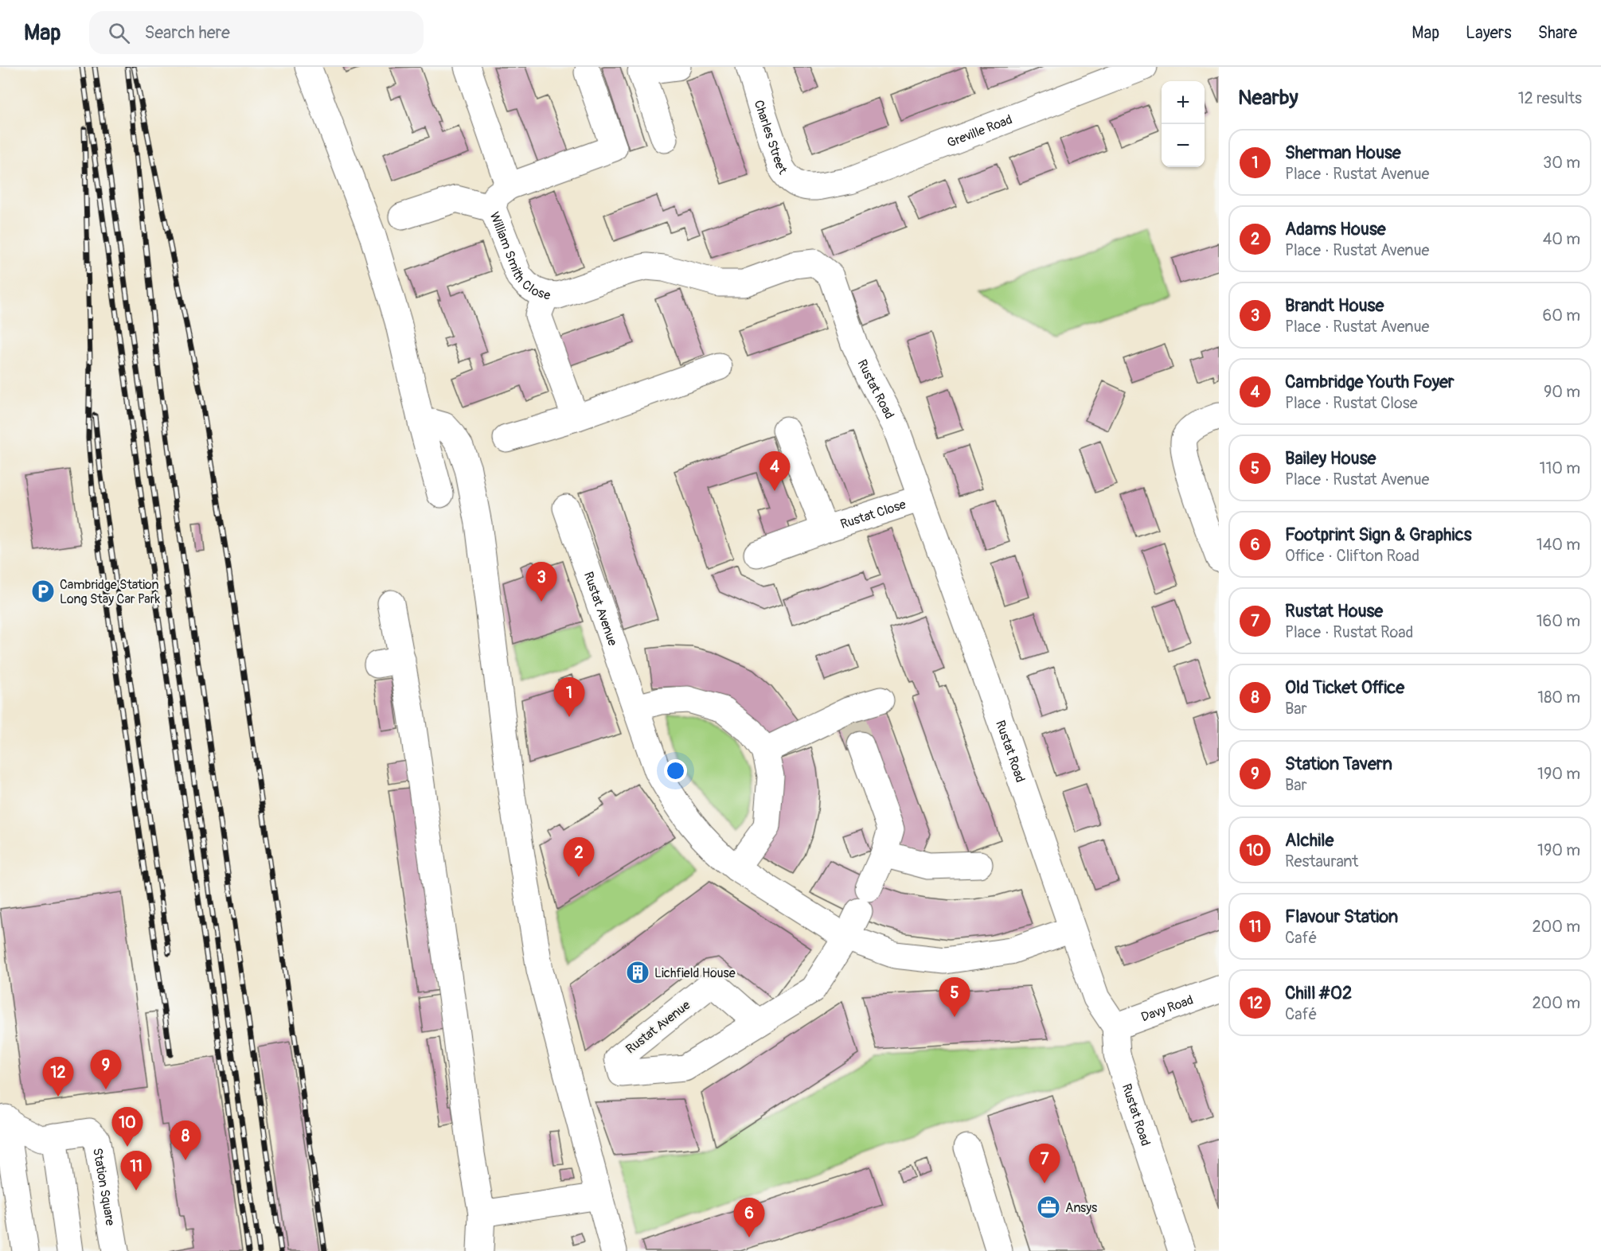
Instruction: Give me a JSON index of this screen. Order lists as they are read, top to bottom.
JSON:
{
  "streets": {
    "street": [
      "Greville Road",
      "Charles Street",
      "William Smith Close",
      "Rustat Road",
      "Rustat Close",
      "Rustat Avenue",
      "Davy Road",
      "Station Square"
    ]
  },
  "crossings": [
    ["Greville Road", "Charles Street"],
    ["William Smith Close", "Rustat Road"],
    ["Rustat Road", "Rustat Close"],
    ["Rustat Road", "Rustat Avenue"],
    ["Rustat Road", "Davy Road"]
  ],
  "places": {
    "parking": ["Cambridge Station Long Stay Car Park"],
    "building": ["Lichfield House"],
    "office": ["Ansys"]
  },
  "page": {
    "header": "Map",
    "search": "Search here",
    "nav": ["Map", "Layers", "Share"],
    "heading": ["Nearby", "12 results"],
    "map_buttons": ["+", "−"],
    "list": [
      {
        "mark": "1",
        "name": "Sherman House",
        "note": "Place · Rustat Avenue",
        "value": "30 m"
      },
      {
        "mark": "2",
        "name": "Adams House",
        "note": "Place · Rustat Avenue",
        "value": "40 m"
      },
      {
        "mark": "3",
        "name": "Brandt House",
        "note": "Place · Rustat Avenue",
        "value": "60 m"
      },
      {
        "mark": "4",
        "name": "Cambridge Youth Foyer",
        "note": "Place · Rustat Close",
        "value": "90 m"
      },
      {
        "mark": "5",
        "name": "Bailey House",
        "note": "Place · Rustat Avenue",
        "value": "110 m"
      },
      {
        "mark": "6",
        "name": "Footprint Sign & Graphics",
        "note": "Office · Clifton Road",
        "value": "140 m"
      },
      {
        "mark": "7",
        "name": "Rustat House",
        "note": "Place · Rustat Road",
        "value": "160 m"
      },
      {
        "mark": "8",
        "name": "Old Ticket Office",
        "note": "Bar",
        "value": "180 m"
      },
      {
        "mark": "9",
        "name": "Station Tavern",
        "note": "Bar",
        "value": "190 m"
      },
      {
        "mark": "10",
        "name": "Alchile",
        "note": "Restaurant",
        "value": "190 m"
      },
      {
        "mark": "11",
        "name": "Flavour Station",
        "note": "Café",
        "value": "200 m"
      },
      {
        "mark": "12",
        "name": "Chill #02",
        "note": "Café",
        "value": "200 m"
      }
    ],
    "pins": [
      "4",
      "3",
      "1",
      "2",
      "5",
      "9",
      "12",
      "10",
      "8",
      "7",
      "11",
      "6"
    ]
  }
}
